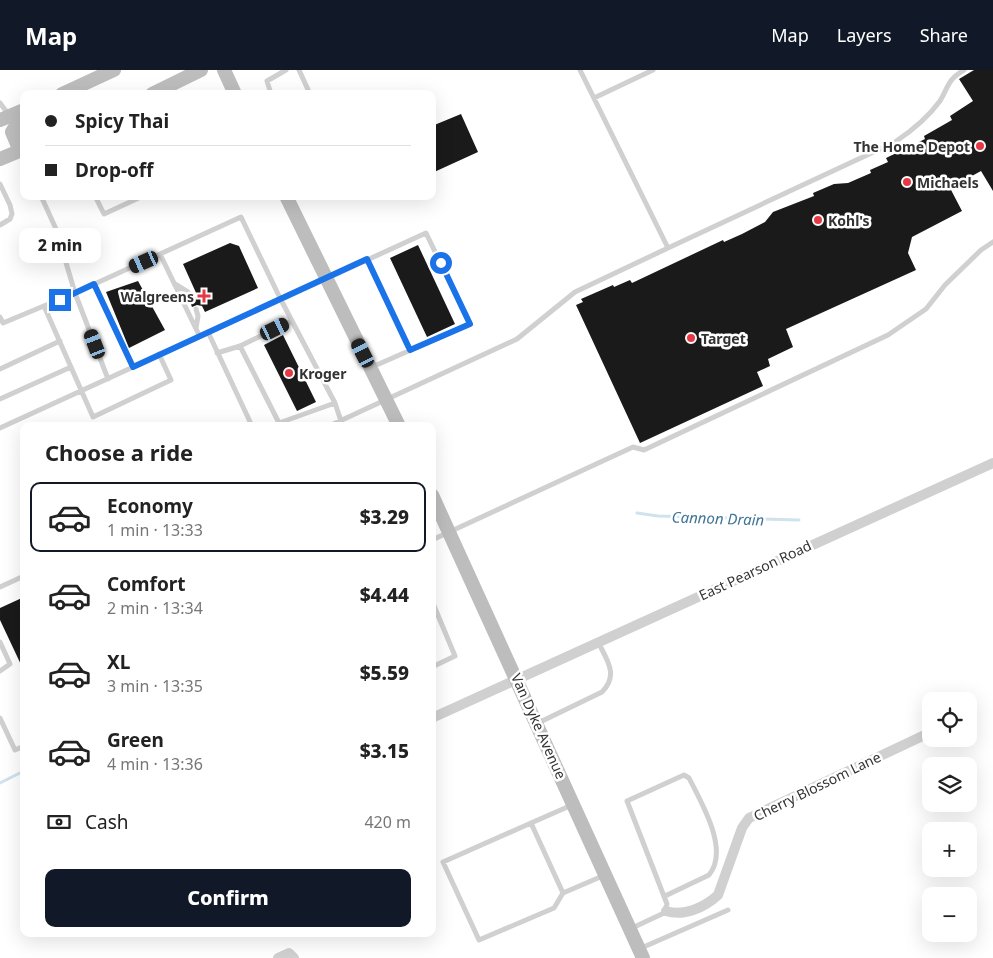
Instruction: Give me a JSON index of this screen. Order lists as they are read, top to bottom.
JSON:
{
  "streets": {
    "main road": ["Van Dyke Avenue"],
    "street": ["East Pearson Road", "Cherry Blossom Lane"]
  },
  "crossings": [
    ["East Pearson Road", "Van Dyke Avenue"]
  ],
  "water": ["Cannon Drain"],
  "places": {
    "other": [
      "The Home Depot",
      "Michaels",
      "Kohl's",
      "Target",
      "Kroger"
    ],
    "health": ["Walgreens"]
  },
  "page": {
    "header": "Map",
    "nav": ["Map", "Layers", "Share"],
    "banner": ["Spicy Thai", "Drop-off"],
    "bubble": "2 min",
    "heading": "Choose a ride",
    "list": [
      {
        "name": "Economy",
        "note": "1 min · 13:33",
        "value": "$3.29"
      },
      {
        "name": "Comfort",
        "note": "2 min · 13:34",
        "value": "$4.44"
      },
      {
        "name": "XL",
        "note": "3 min · 13:35",
        "value": "$5.59"
      },
      {
        "name": "Green",
        "note": "4 min · 13:36",
        "value": "$3.15"
      }
    ],
    "map_buttons": ["+", "−"],
    "pay": ["Cash", "420 m"],
    "buttons": "Confirm"
  }
}
